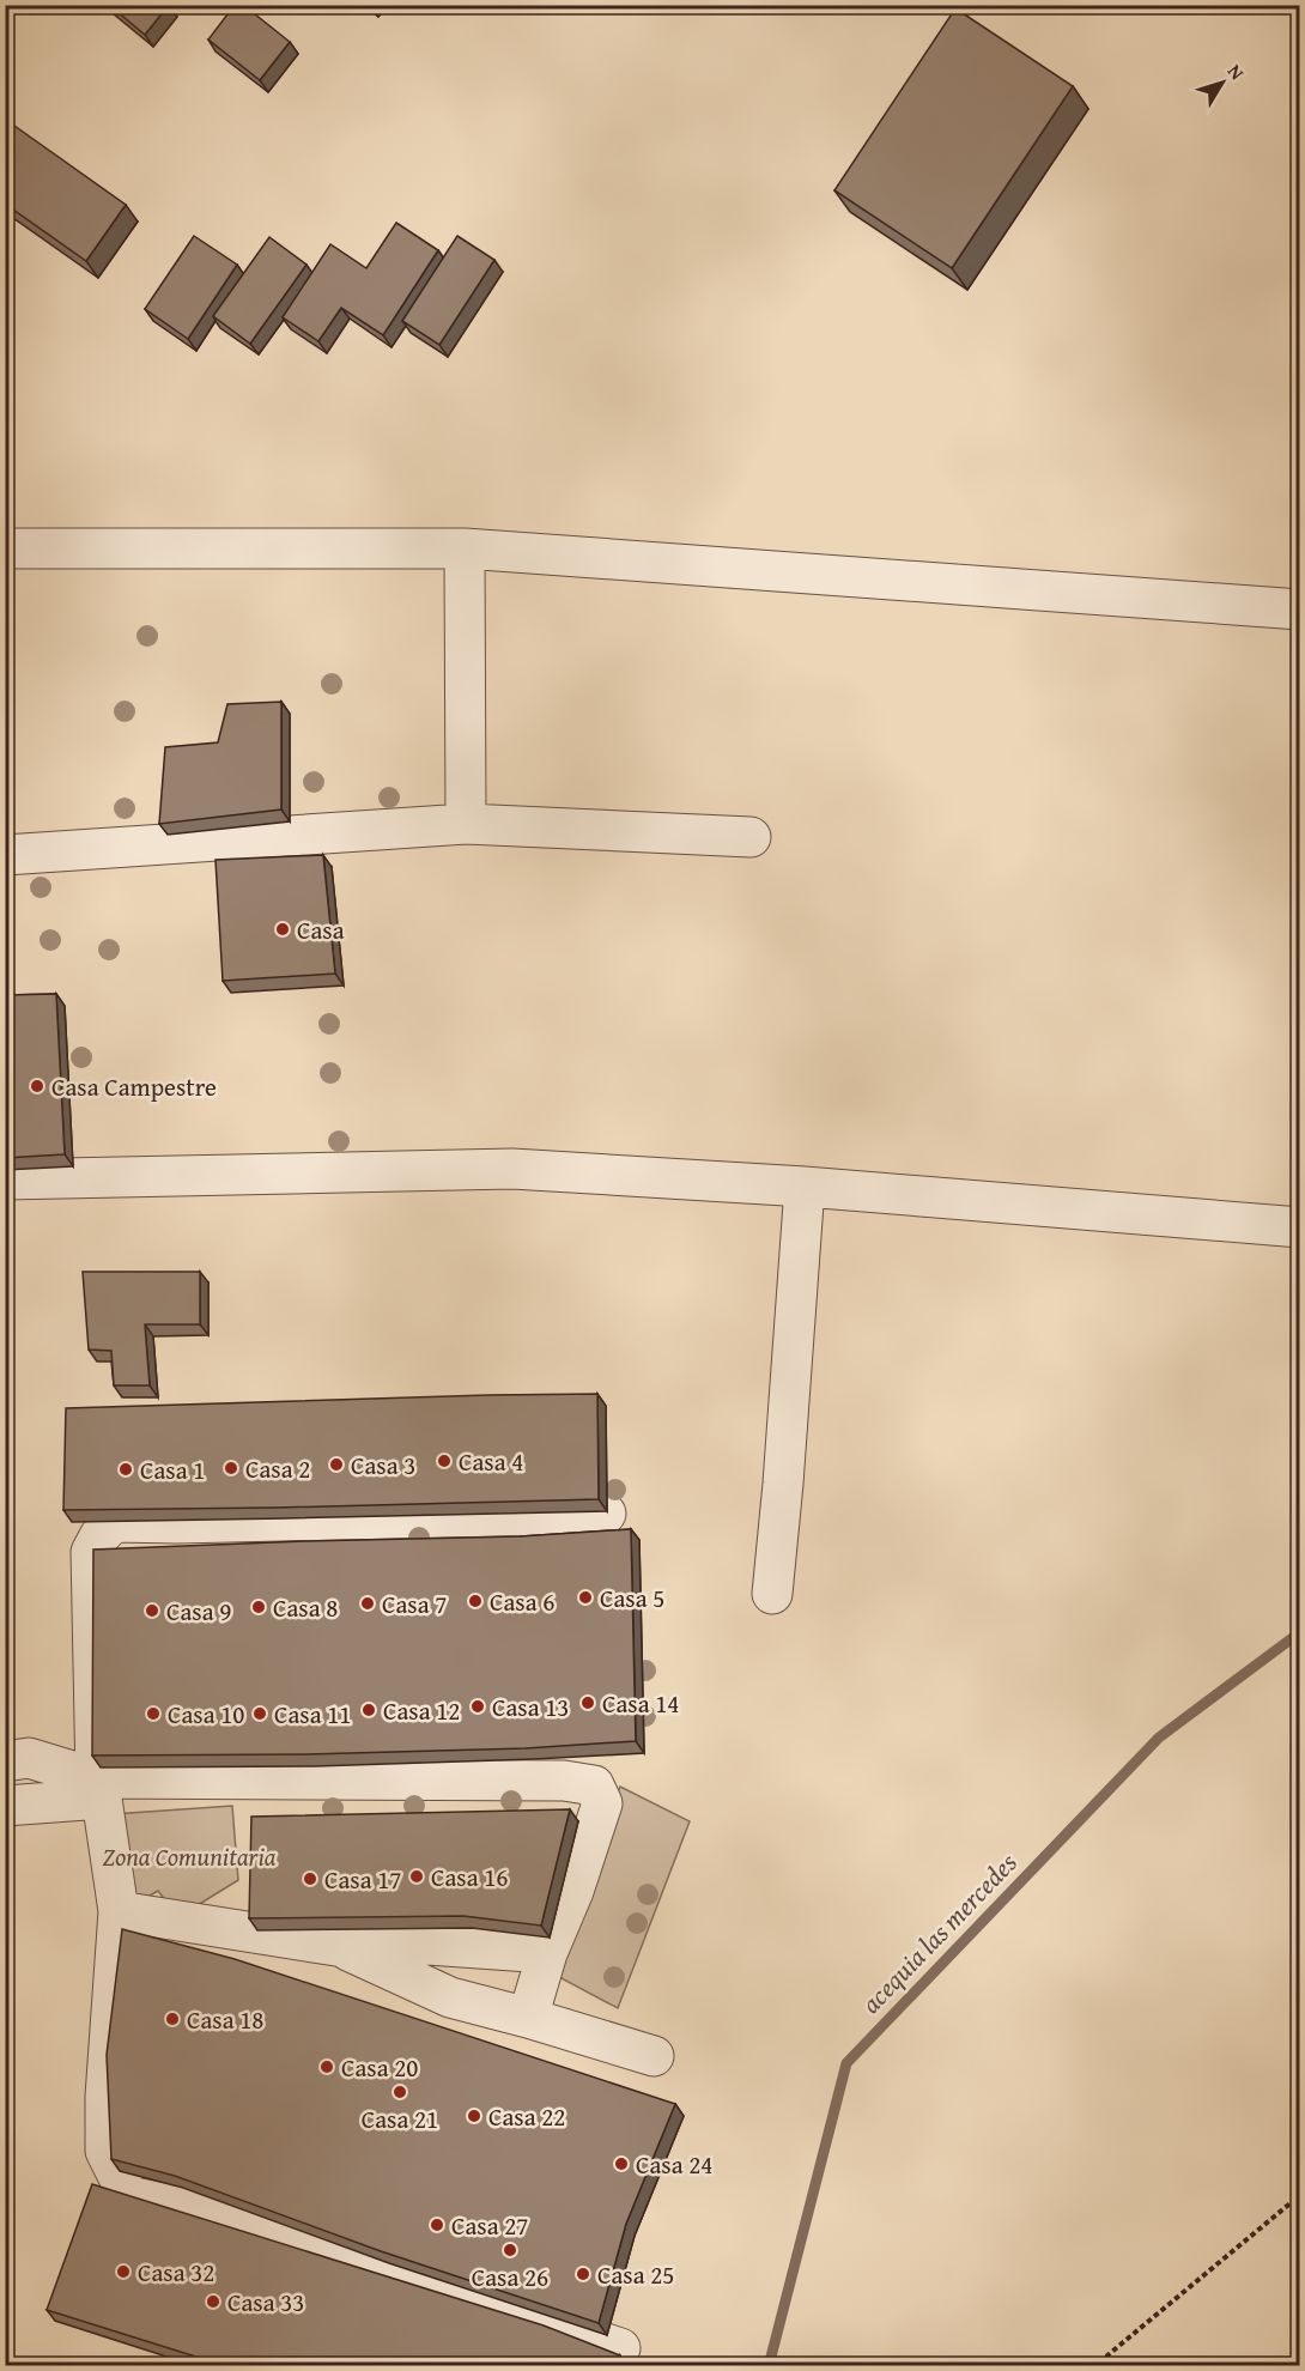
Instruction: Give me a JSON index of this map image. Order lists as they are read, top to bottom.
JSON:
{
  "water": ["acequia las mercedes"],
  "parks": ["Zona Comunitaria"],
  "places": [
    "Casa",
    "Casa Campestre",
    "Casa 4",
    "Casa 3",
    "Casa 2",
    "Casa 1",
    "Casa 5",
    "Casa 6",
    "Casa 7",
    "Casa 8",
    "Casa 9",
    "Casa 14",
    "Casa 13",
    "Casa 12",
    "Casa 10",
    "Casa 11",
    "Casa 16",
    "Casa 17",
    "Casa 18",
    "Casa 20",
    "Casa 21",
    "Casa 22",
    "Casa 24",
    "Casa 27",
    "Casa 26",
    "Casa 32",
    "Casa 25",
    "Casa 33"
  ],
  "north": "top right"
}
